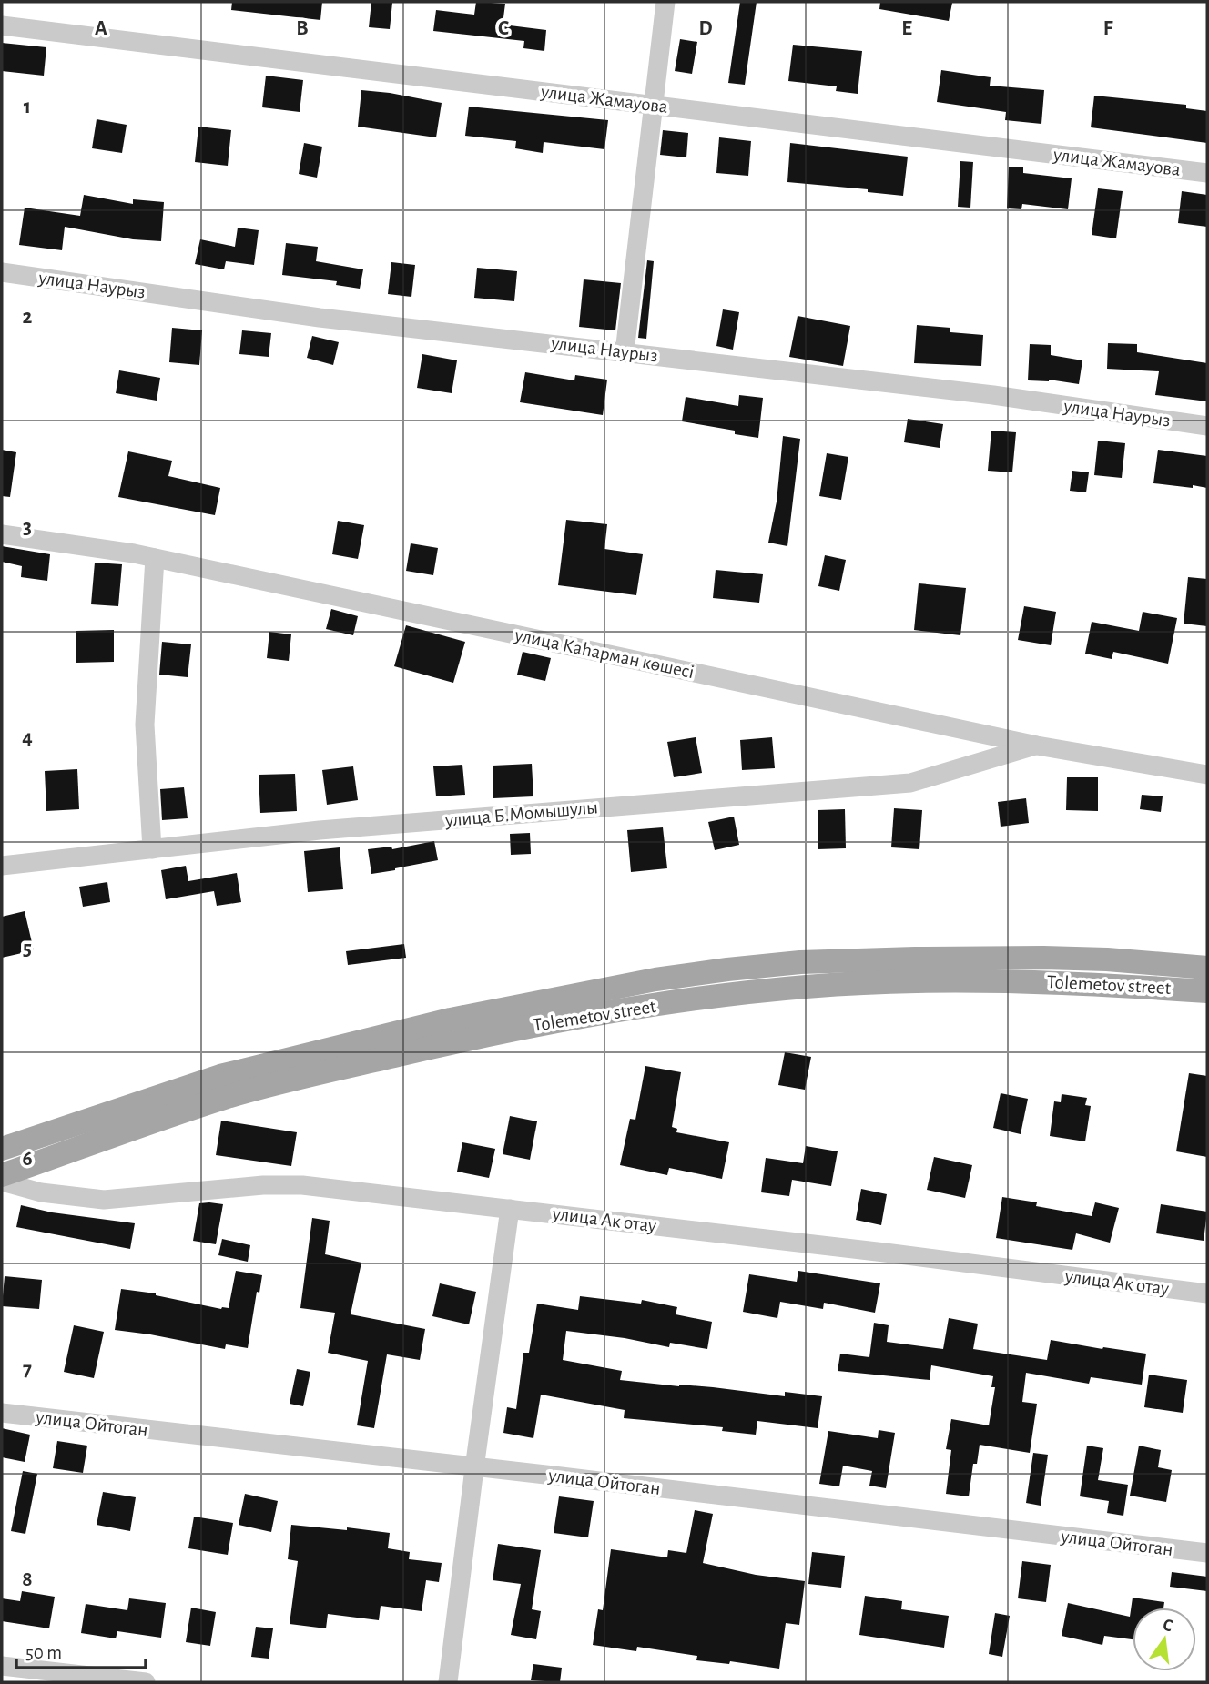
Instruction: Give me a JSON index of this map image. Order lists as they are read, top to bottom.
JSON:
{
  "streets": {
    "main road": ["Tolemetov street"],
    "street": [
      "улица Жамауова",
      "улица Наурыз",
      "улица Каһарман көшесі",
      "улица Б.Момышулы",
      "улица Ак отау",
      "улица Ойтоган"
    ]
  },
  "crossings": [
    ["улица Каһарман көшесі", "улица Б.Момышулы"]
  ],
  "scale_bar": "50 m",
  "north": "top",
  "grid": {
    "columns": [
      "A",
      "B",
      "C",
      "D",
      "E",
      "F"
    ],
    "rows": [
      "1",
      "2",
      "3",
      "4",
      "5",
      "6",
      "7",
      "8"
    ]
  }
}
